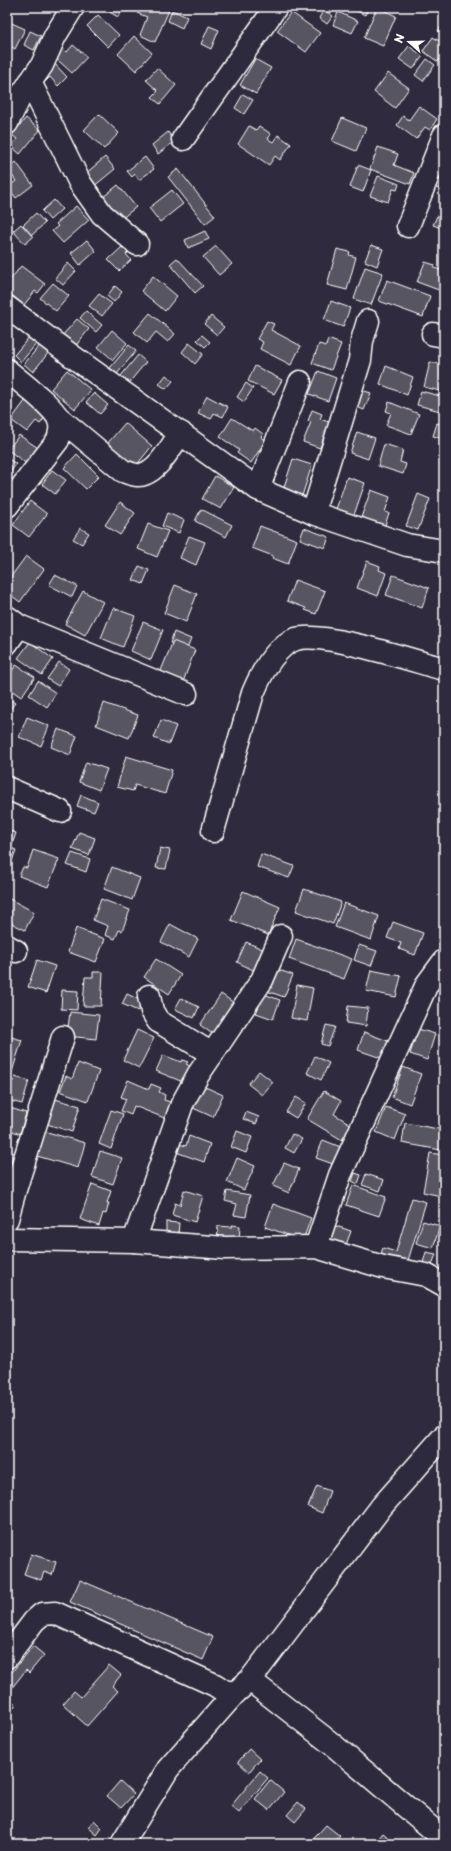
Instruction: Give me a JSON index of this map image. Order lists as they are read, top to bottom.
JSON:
{
  "north": "left"
}
